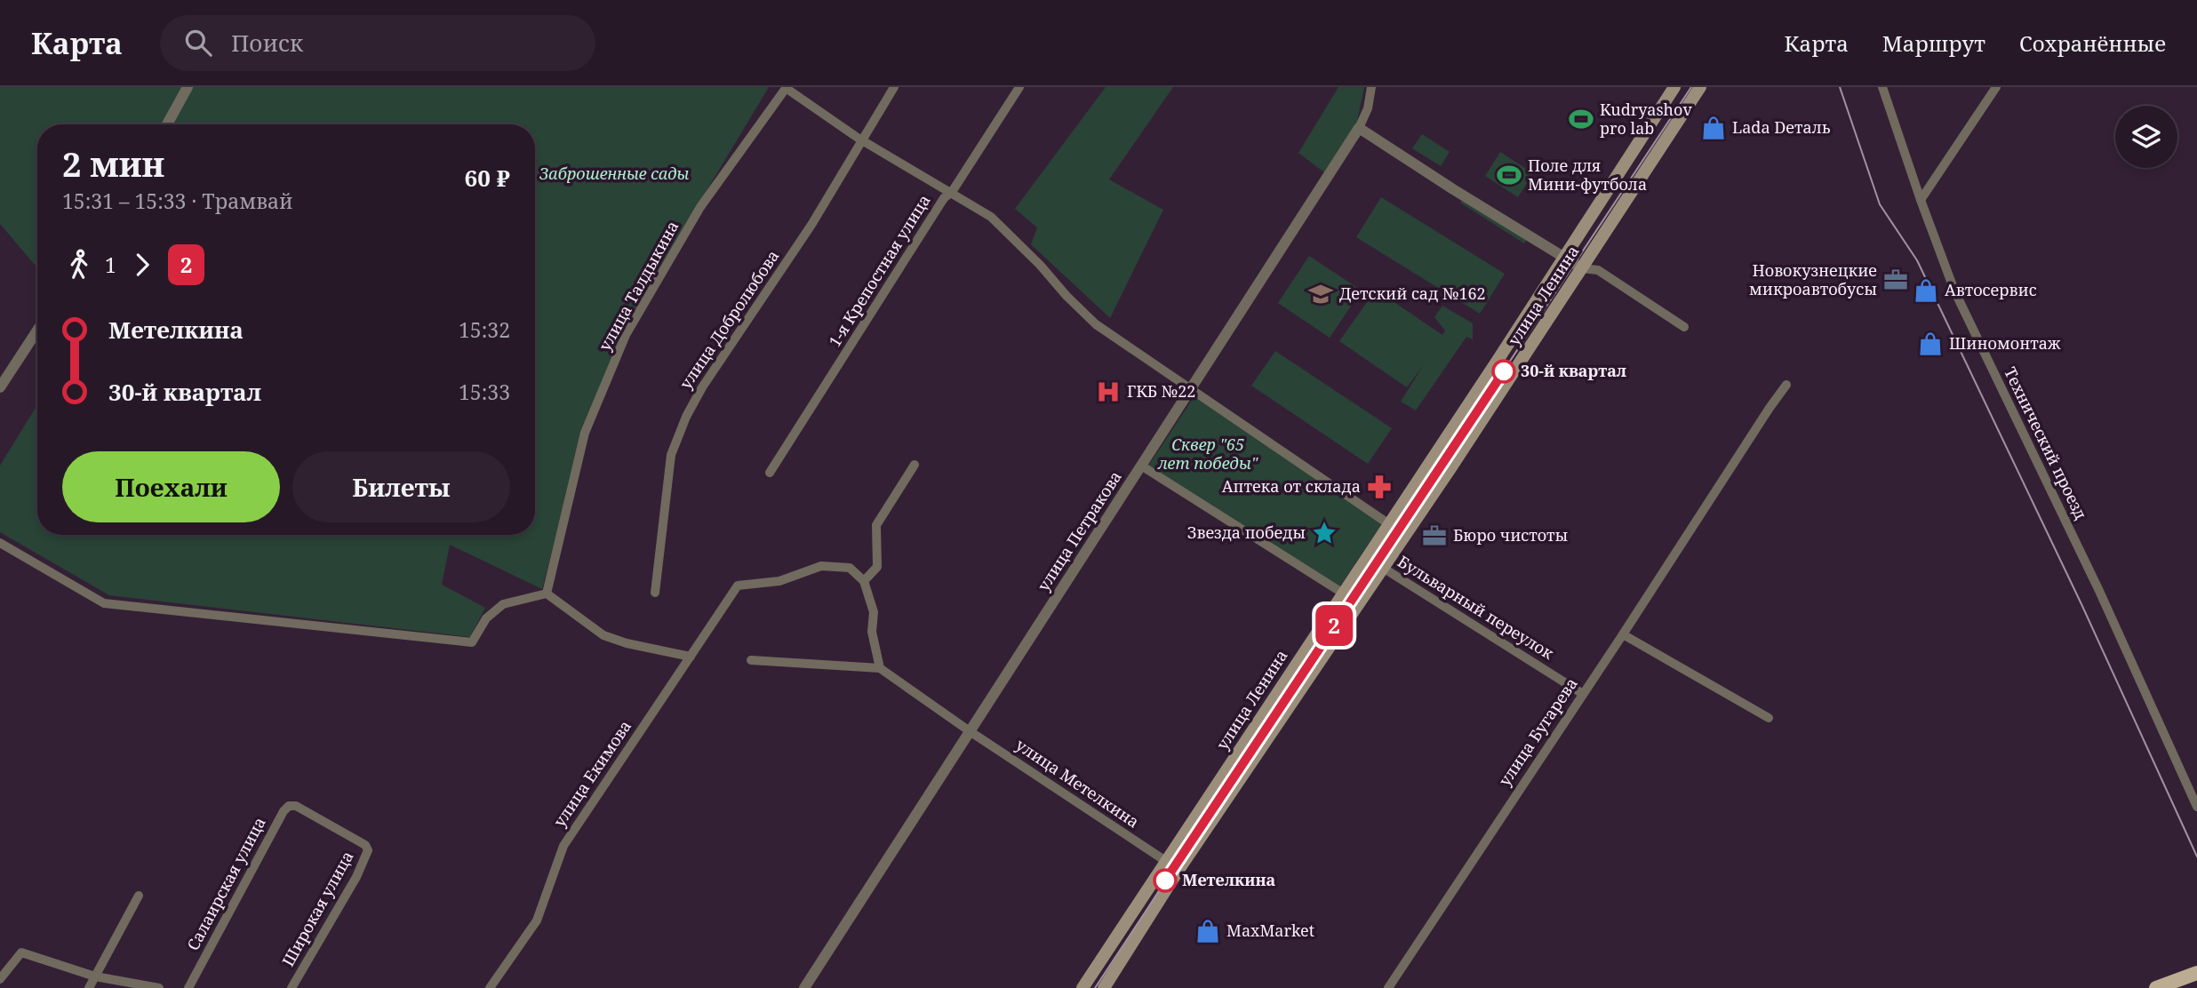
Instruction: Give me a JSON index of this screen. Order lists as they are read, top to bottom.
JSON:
{
  "streets": {
    "main road": ["улица Ленина"],
    "street": [
      "1-я Крепостная улица",
      "улица Талдыкина",
      "улица Добролюбова",
      "Технический проезд",
      "улица Петракова",
      "Бульварный переулок",
      "улица Бугарева",
      "улица Екимова",
      "улица Метелкина",
      "Салаирская улица",
      "Широкая улица"
    ]
  },
  "crossings": [
    ["улица Ленина", "Бульварный переулок"],
    ["улица Ленина", "улица Метелкина"],
    ["улица Петракова", "улица Метелкина"],
    ["Бульварный переулок", "улица Бугарева"],
    ["Салаирская улица", "Широкая улица"]
  ],
  "parks": ["Заброшенные сады", "Сквер \"65 лет победы\""],
  "places": {
    "sports": ["Kudryashov pro lab", "Поле для Мини-футбола"],
    "shop": [
      "Lada Dеталь",
      "Автосервис",
      "Шиномонтаж",
      "MaxMarket"
    ],
    "office": ["Новокузнецкие микроавтобусы", "Бюро чистоты"],
    "school or university": ["Детский сад №162"],
    "other": ["30-й квартал", "Метелкина"],
    "hospital": ["ГКБ №22"],
    "pharmacy": ["Аптека от склада"],
    "place": ["Звезда победы"]
  },
  "lines": ["tram line 2"],
  "page": {
    "header": "Карта",
    "search": "Поиск",
    "nav": ["Карта", "Маршрут", "Сохранённые"],
    "on_map": "2",
    "heading": ["2 мин", "15:31 – 15:33 · Трамвай", "60 ₽"],
    "legs": ["1", "2"],
    "list": [
      {
        "name": "Метелкина",
        "value": "15:32"
      },
      {
        "name": "30-й квартал",
        "value": "15:33"
      }
    ],
    "buttons": ["Поехали", "Билеты"]
  }
}
